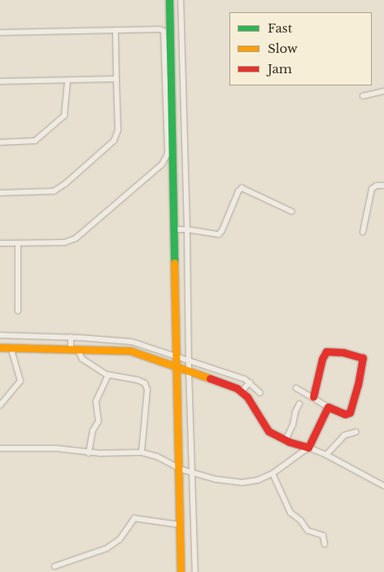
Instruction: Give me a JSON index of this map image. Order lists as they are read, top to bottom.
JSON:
{
  "legend": ["Fast", "Slow", "Jam"]
}
